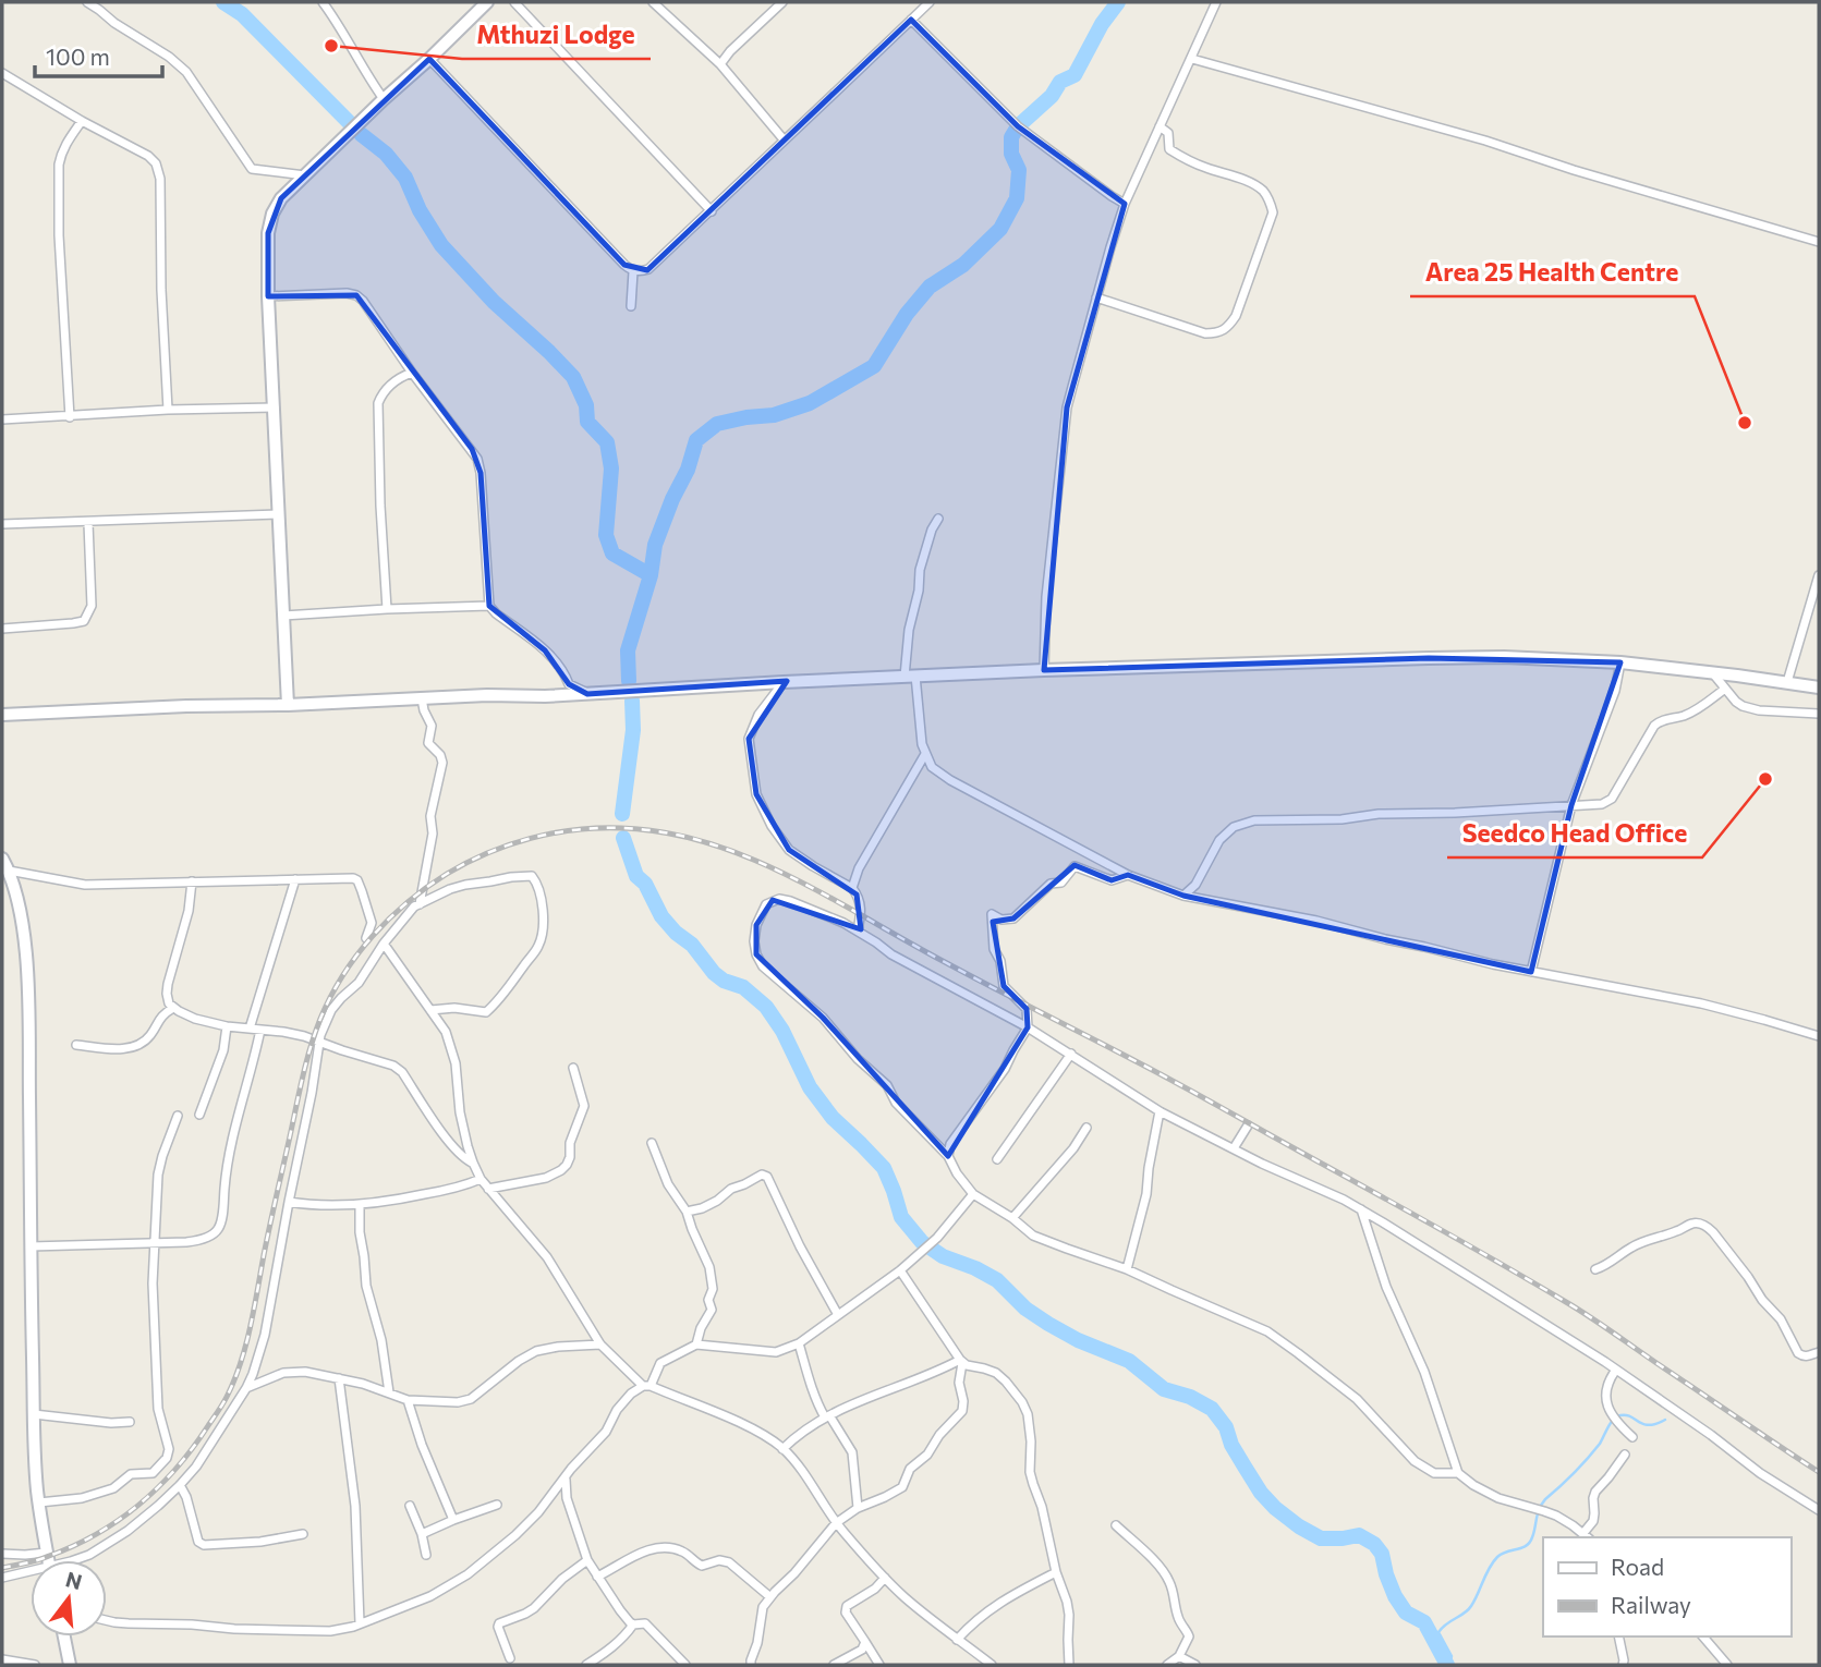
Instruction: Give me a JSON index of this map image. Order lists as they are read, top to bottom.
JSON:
{
  "places": ["Mthuzi Lodge", "Area 25 Health Centre", "Seedco Head Office"],
  "legend": ["Road", "Railway"],
  "scale_bar": "100 m",
  "north": "top"
}
